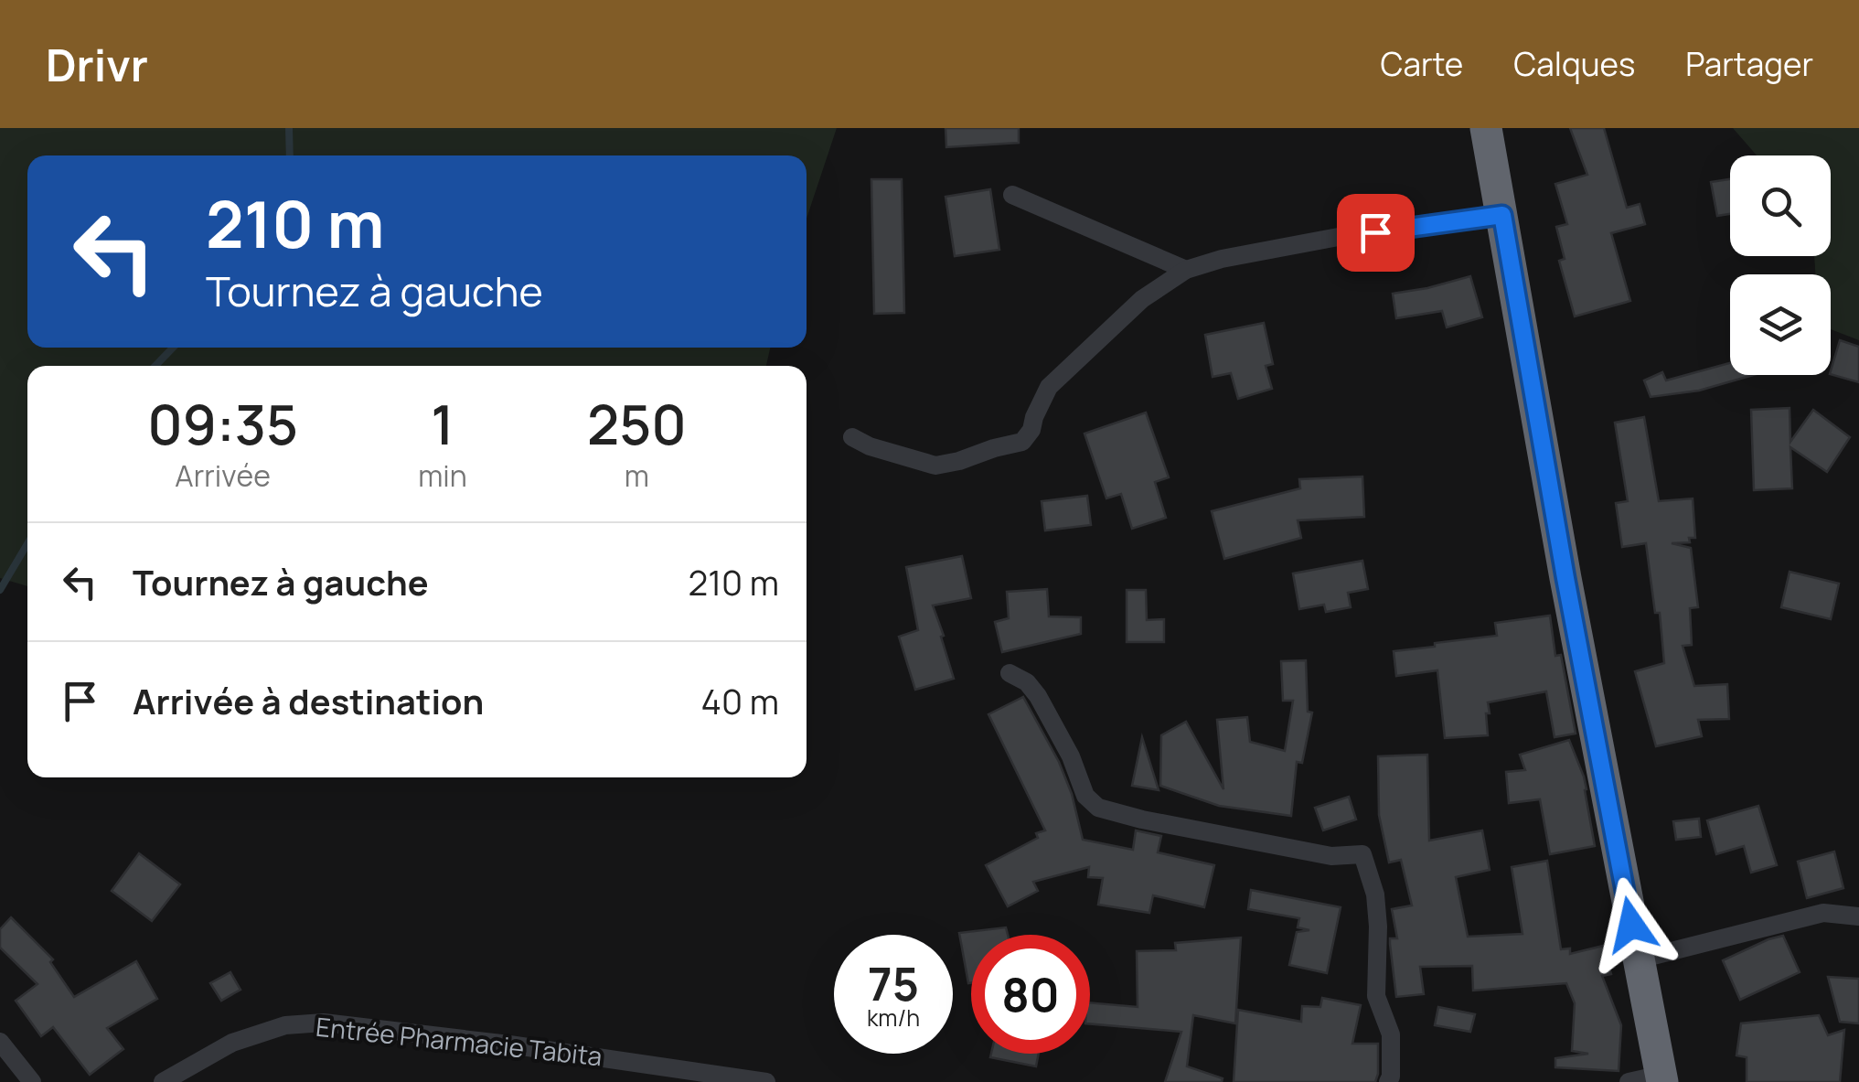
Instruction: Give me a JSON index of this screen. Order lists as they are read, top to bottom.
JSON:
{
  "streets": {
    "street": ["Entrée Pharmacie Tabita"]
  },
  "page": {
    "header": "Drivr",
    "nav": ["Carte", "Calques", "Partager"],
    "turn": ["210 m", "Tournez à gauche"],
    "eta": [
      "09:35",
      "Arrivée",
      "1",
      "min",
      "250",
      "m"
    ],
    "list": [
      {
        "name": "Tournez à gauche",
        "value": "210 m"
      },
      {
        "name": "Arrivée à destination",
        "value": "40 m"
      }
    ],
    "speed": "75 km/h",
    "limit": "80"
  }
}
